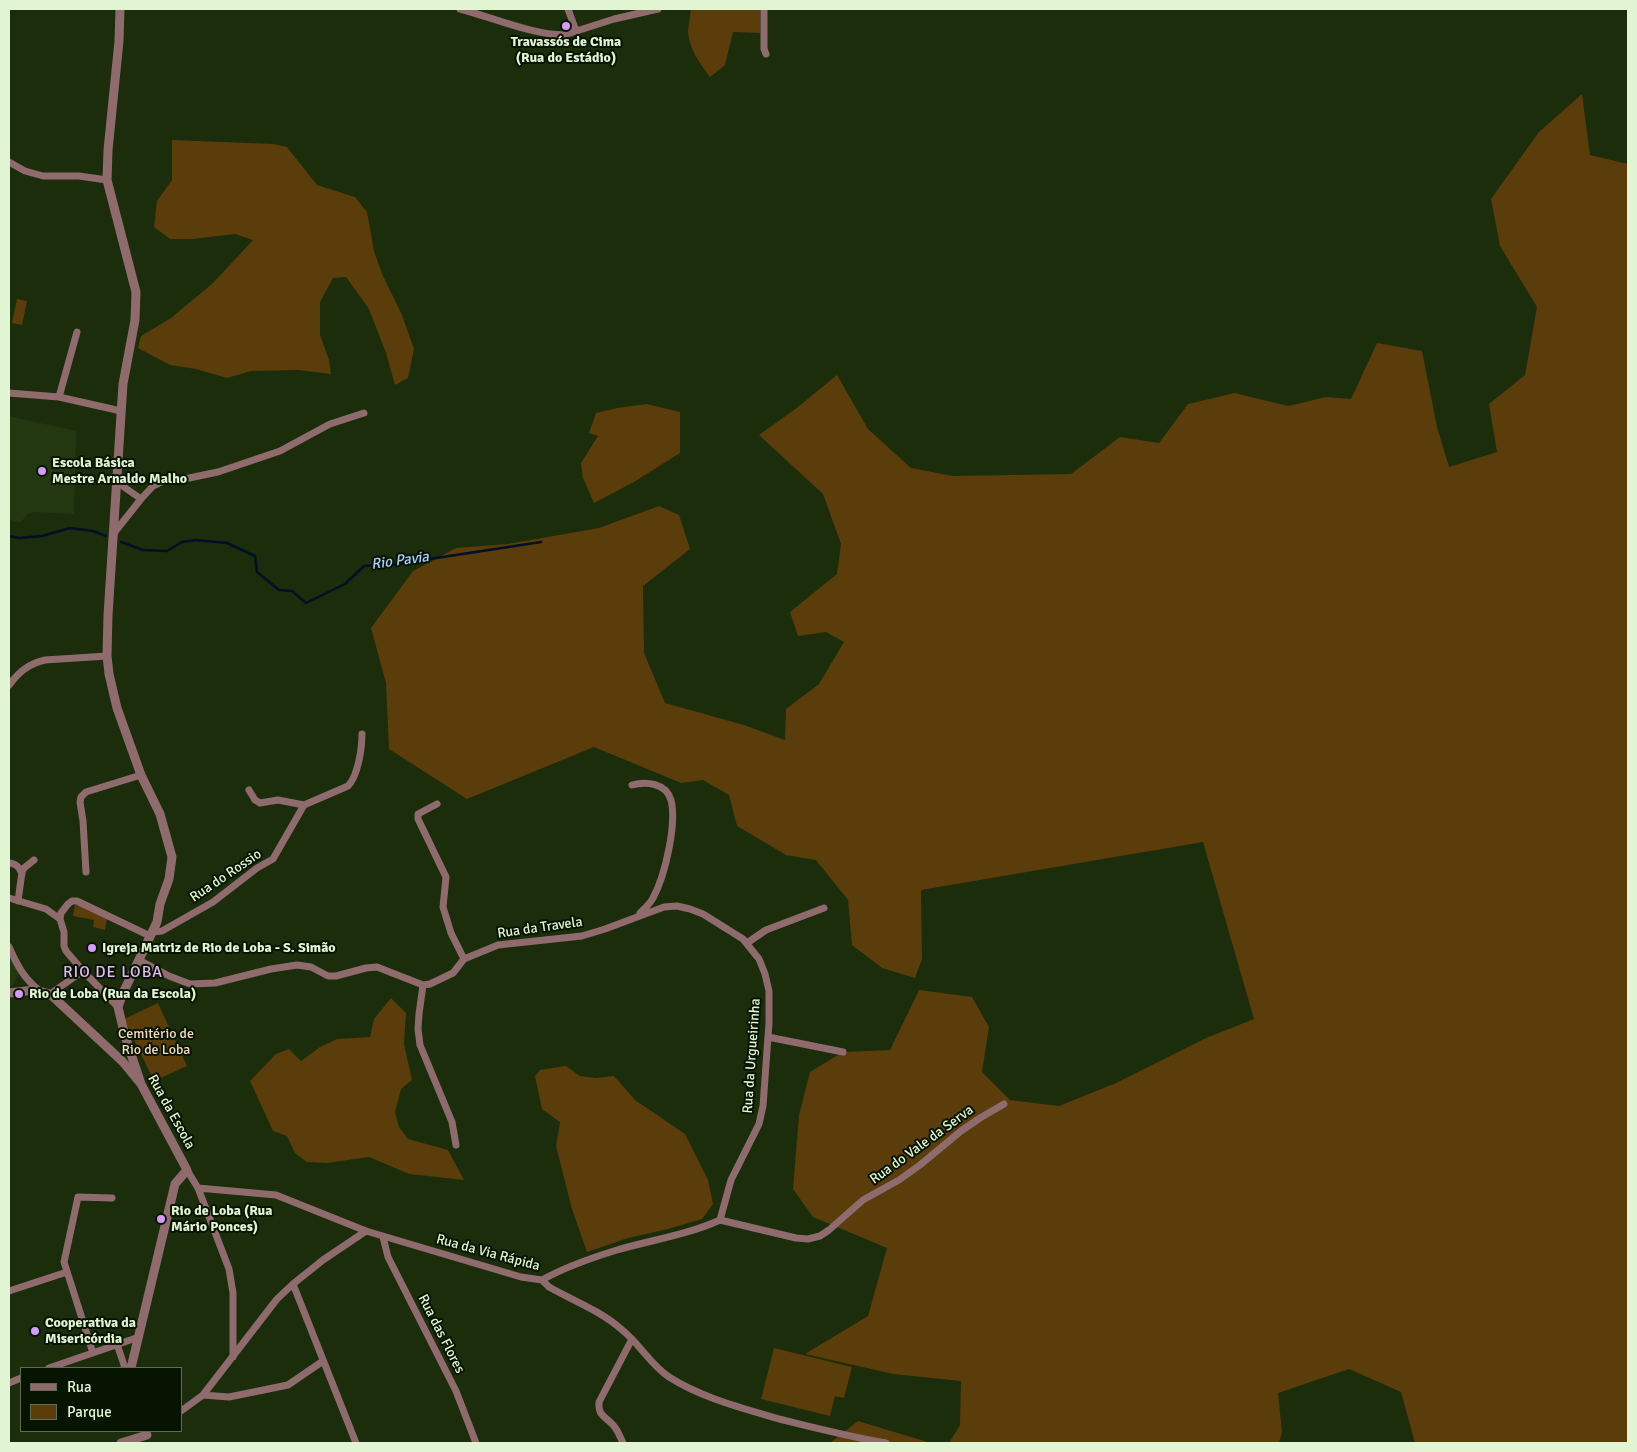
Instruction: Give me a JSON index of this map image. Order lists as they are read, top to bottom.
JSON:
{
  "streets": {
    "street": [
      "Rua do Rossio",
      "Rua da Travela",
      "Rua da Urgueirinha",
      "Rua da Escola",
      "Rua do Vale da Serva",
      "Rua da Via Rápida",
      "Rua das Flores"
    ]
  },
  "crossings": [
    ["Rua da Travela", "Rua da Urgueirinha"],
    ["Rua da Urgueirinha", "Rua do Vale da Serva"],
    ["Rua da Via Rápida", "Rua das Flores"]
  ],
  "districts": ["RIO DE LOBA"],
  "water": ["Rio Pavia"],
  "parks": ["Cemitério de Rio de Loba"],
  "places": [
    "Travassós de Cima (Rua do Estádio)",
    "Escola Básica Mestre Arnaldo Malho",
    "Igreja Matriz de Rio de Loba - S. Simão",
    "Rio de Loba (Rua da Escola)",
    "Rio de Loba (Rua Mário Ponces)",
    "Cooperativa da Misericórdia"
  ],
  "legend": ["Rua", "Parque"]
}
